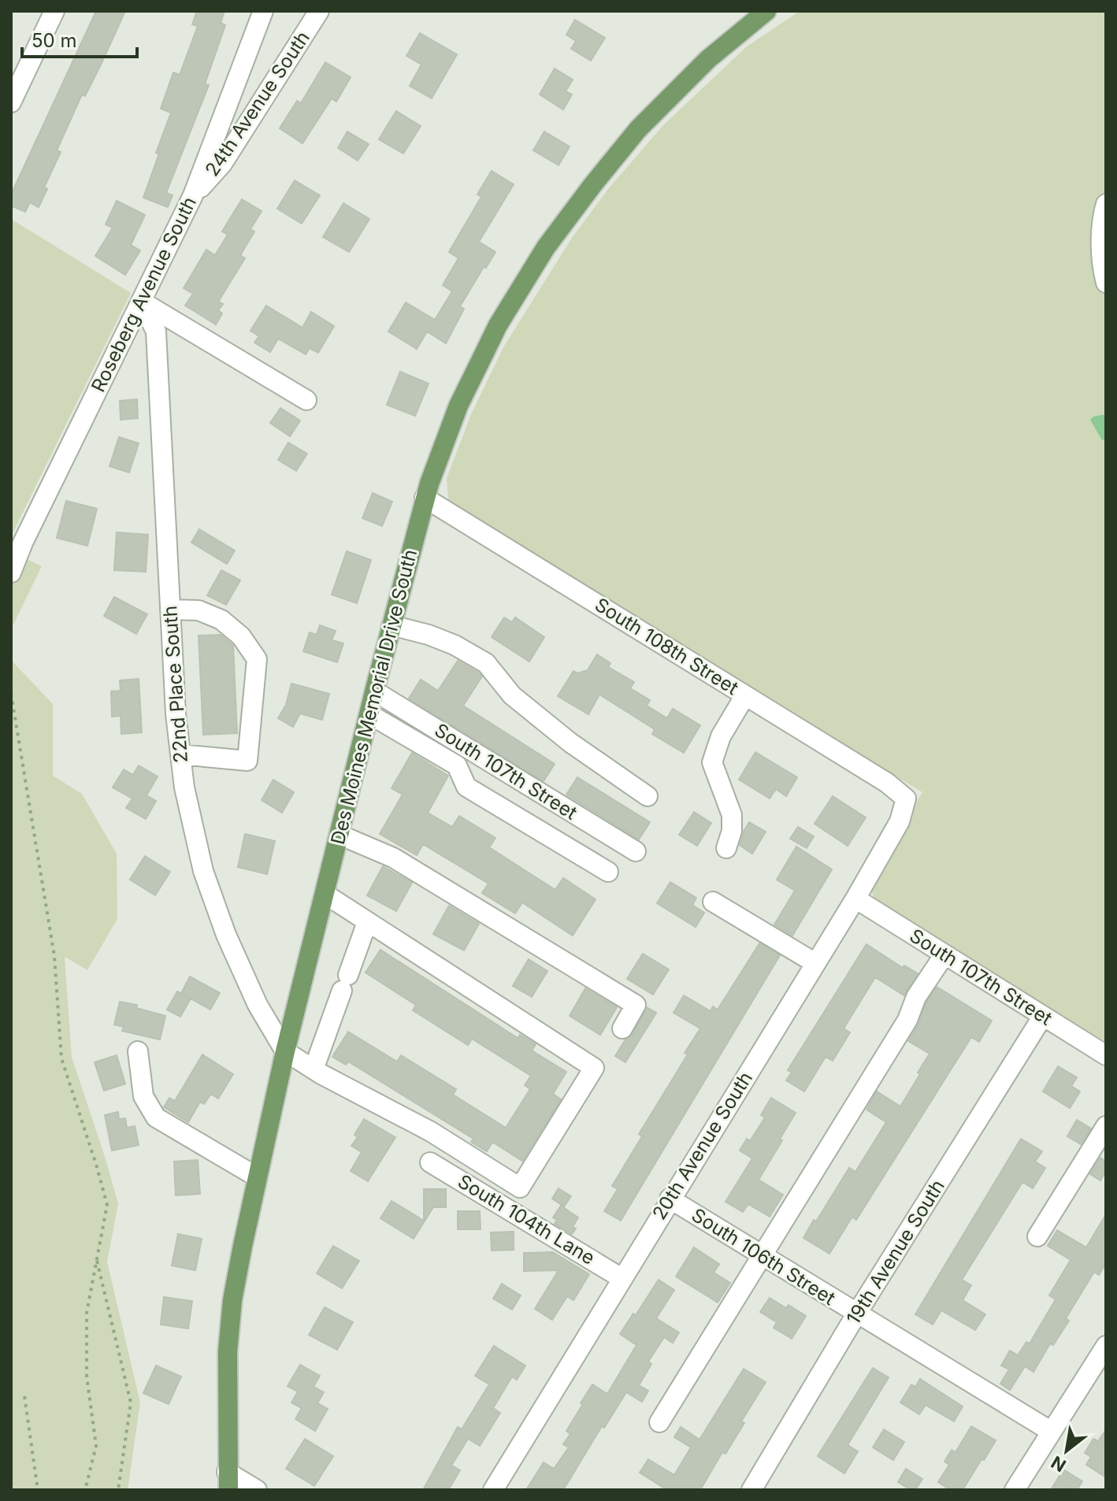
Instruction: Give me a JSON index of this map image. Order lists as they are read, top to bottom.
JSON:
{
  "streets": {
    "main road": ["Des Moines Memorial Drive South"],
    "street": [
      "24th Avenue South",
      "Roseberg Avenue South",
      "South 108th Street",
      "22nd Place South",
      "South 107th Street",
      "20th Avenue South",
      "South 104th Lane",
      "19th Avenue South",
      "South 106th Street"
    ]
  },
  "crossings": [
    ["24th Avenue South", "Roseberg Avenue South"],
    ["Roseberg Avenue South", "22nd Place South"],
    ["South 108th Street", "Des Moines Memorial Drive South"],
    ["South 108th Street", "20th Avenue South"],
    ["22nd Place South", "Des Moines Memorial Drive South"],
    ["Des Moines Memorial Drive South", "South 107th Street"],
    ["South 107th Street", "20th Avenue South"],
    ["South 107th Street", "19th Avenue South"],
    ["20th Avenue South", "South 104th Lane"],
    ["20th Avenue South", "South 106th Street"],
    ["19th Avenue South", "South 106th Street"]
  ],
  "scale_bar": "50 m",
  "north": "bottom left"
}
